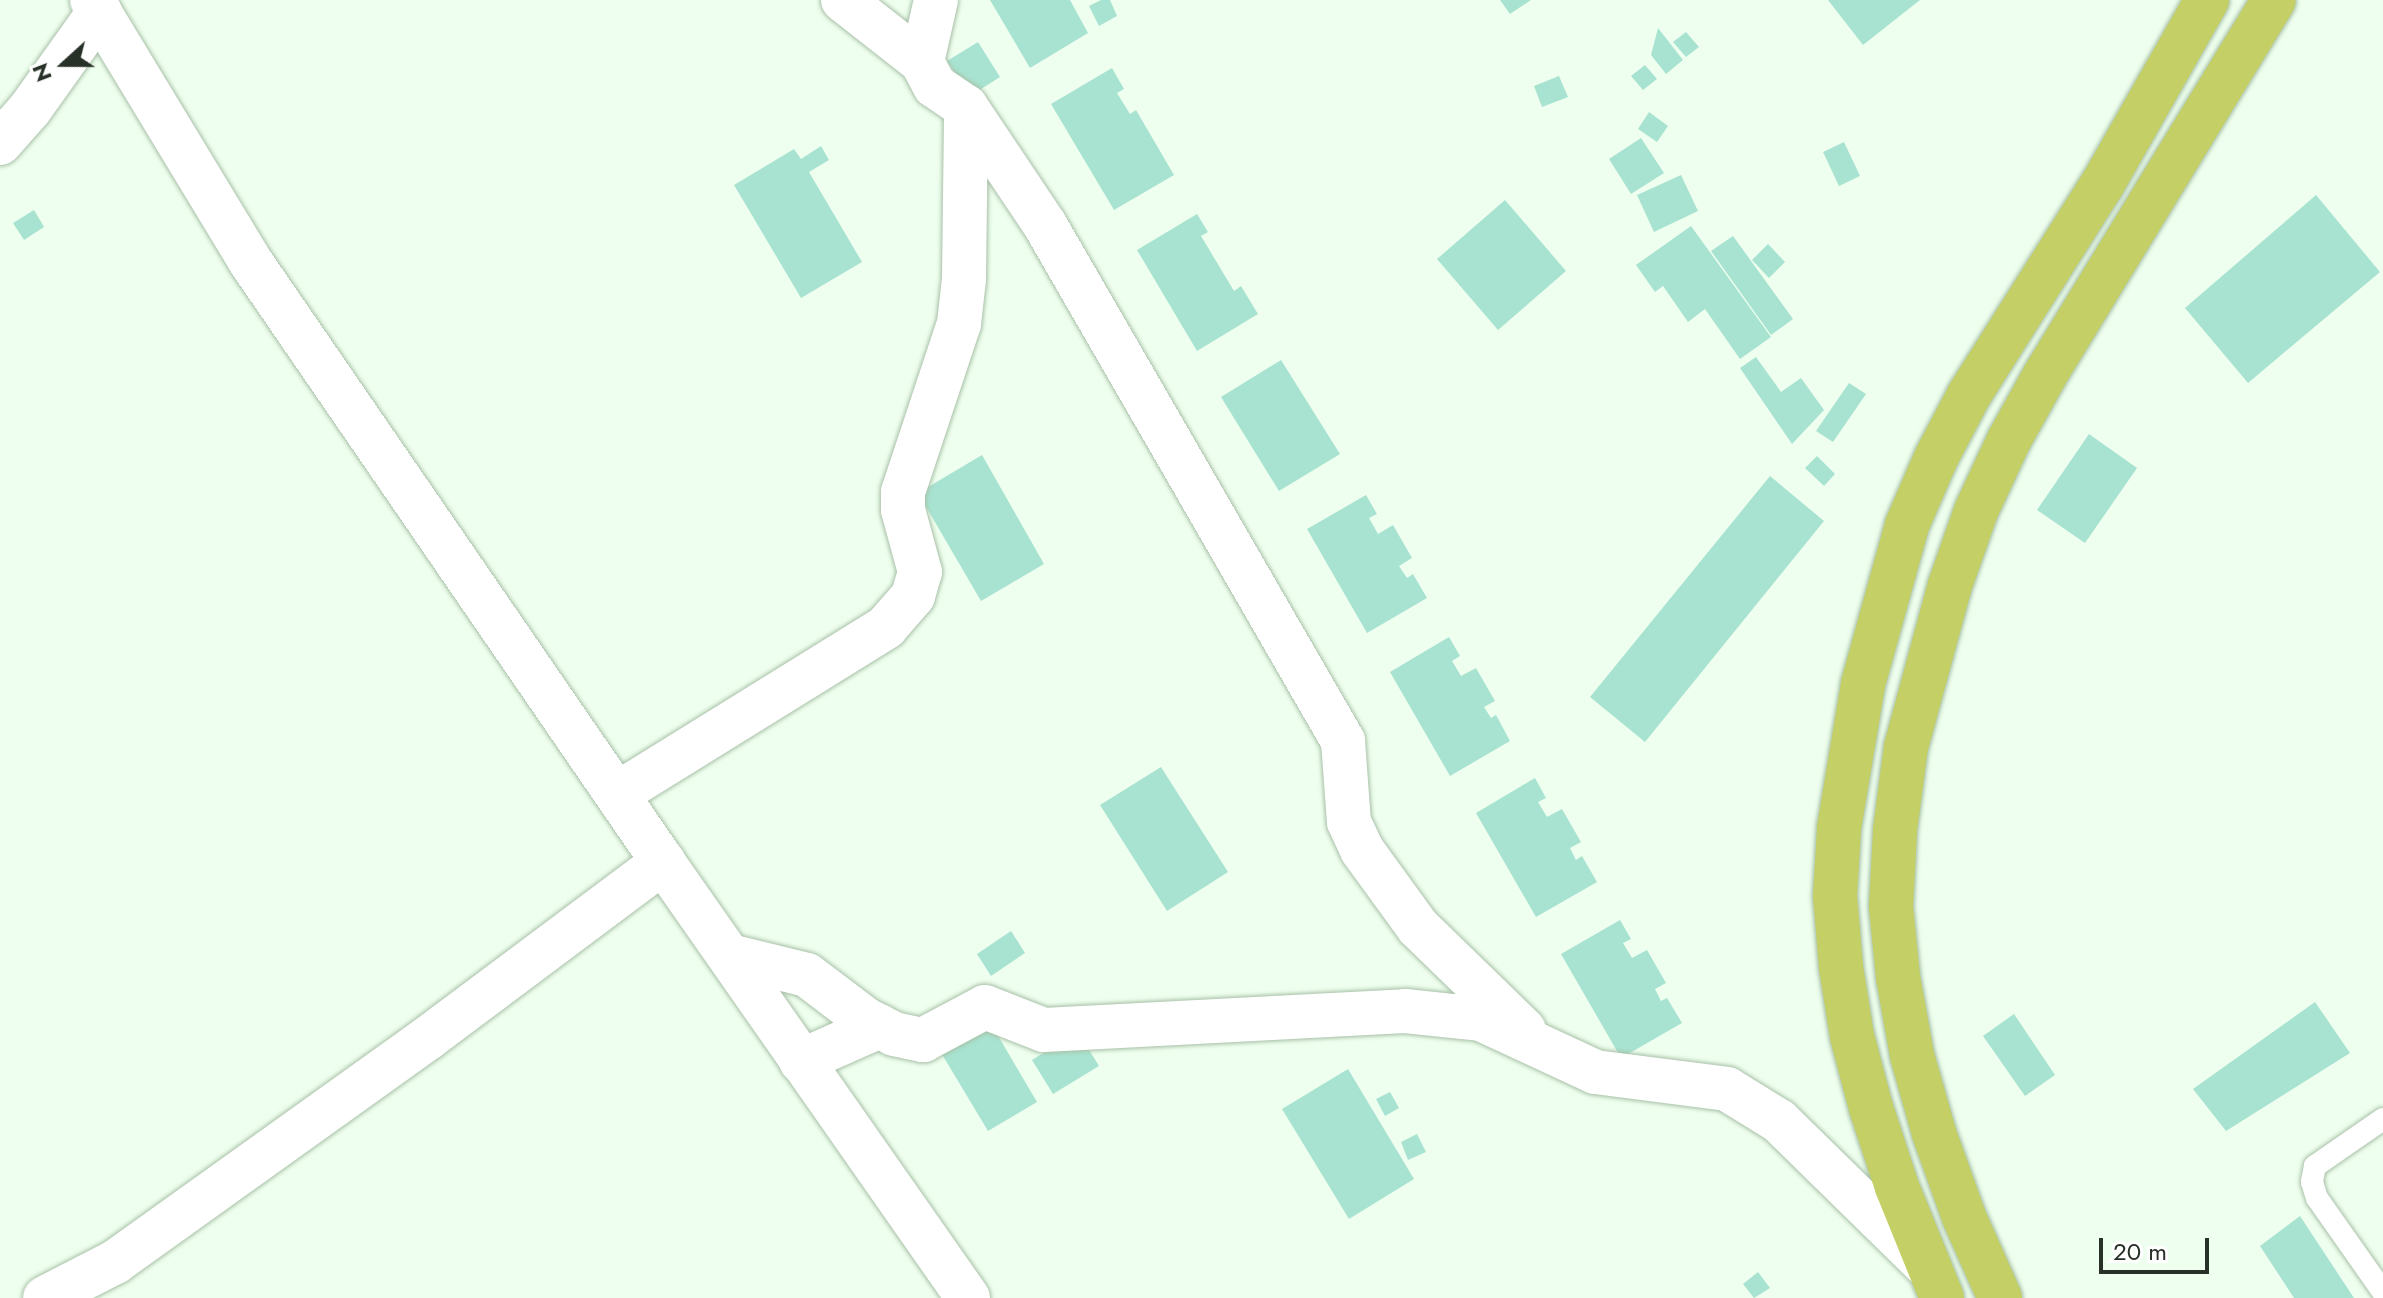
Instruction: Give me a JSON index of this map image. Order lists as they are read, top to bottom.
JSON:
{
  "scale_bar": "20 m",
  "north": "left"
}
